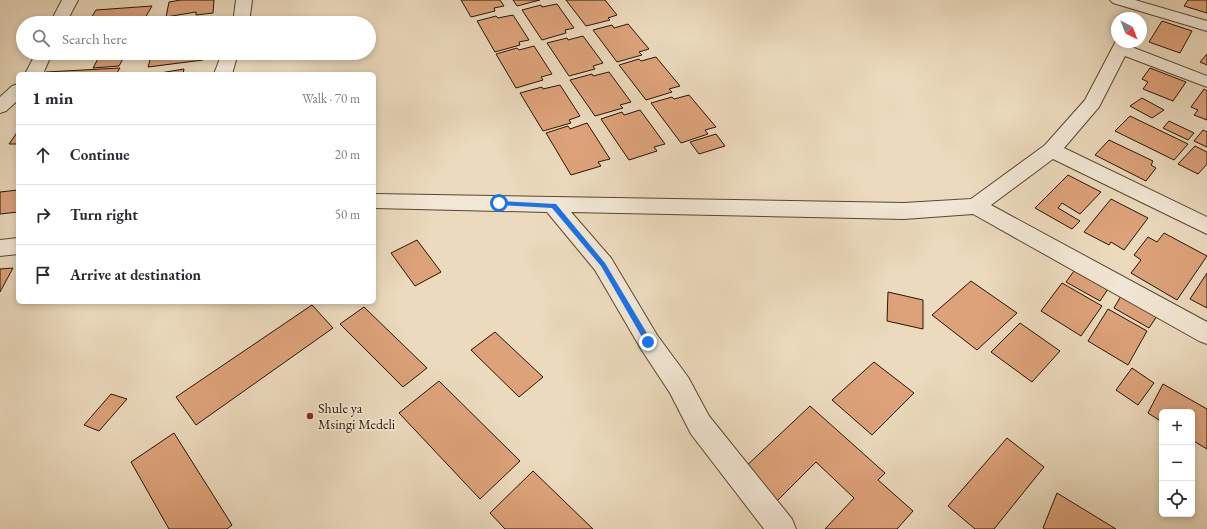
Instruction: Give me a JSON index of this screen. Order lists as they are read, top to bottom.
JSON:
{
  "places": ["Shule ya Msingi Medeli"],
  "north": "bottom right",
  "page": {
    "search": "Search here",
    "heading": ["1 min", "Walk · 70 m"],
    "list": [
      ["Continue", "20 m"],
      ["Turn right", "50 m"],
      "Arrive at destination"
    ],
    "map_buttons": ["+", "−"]
  }
}
